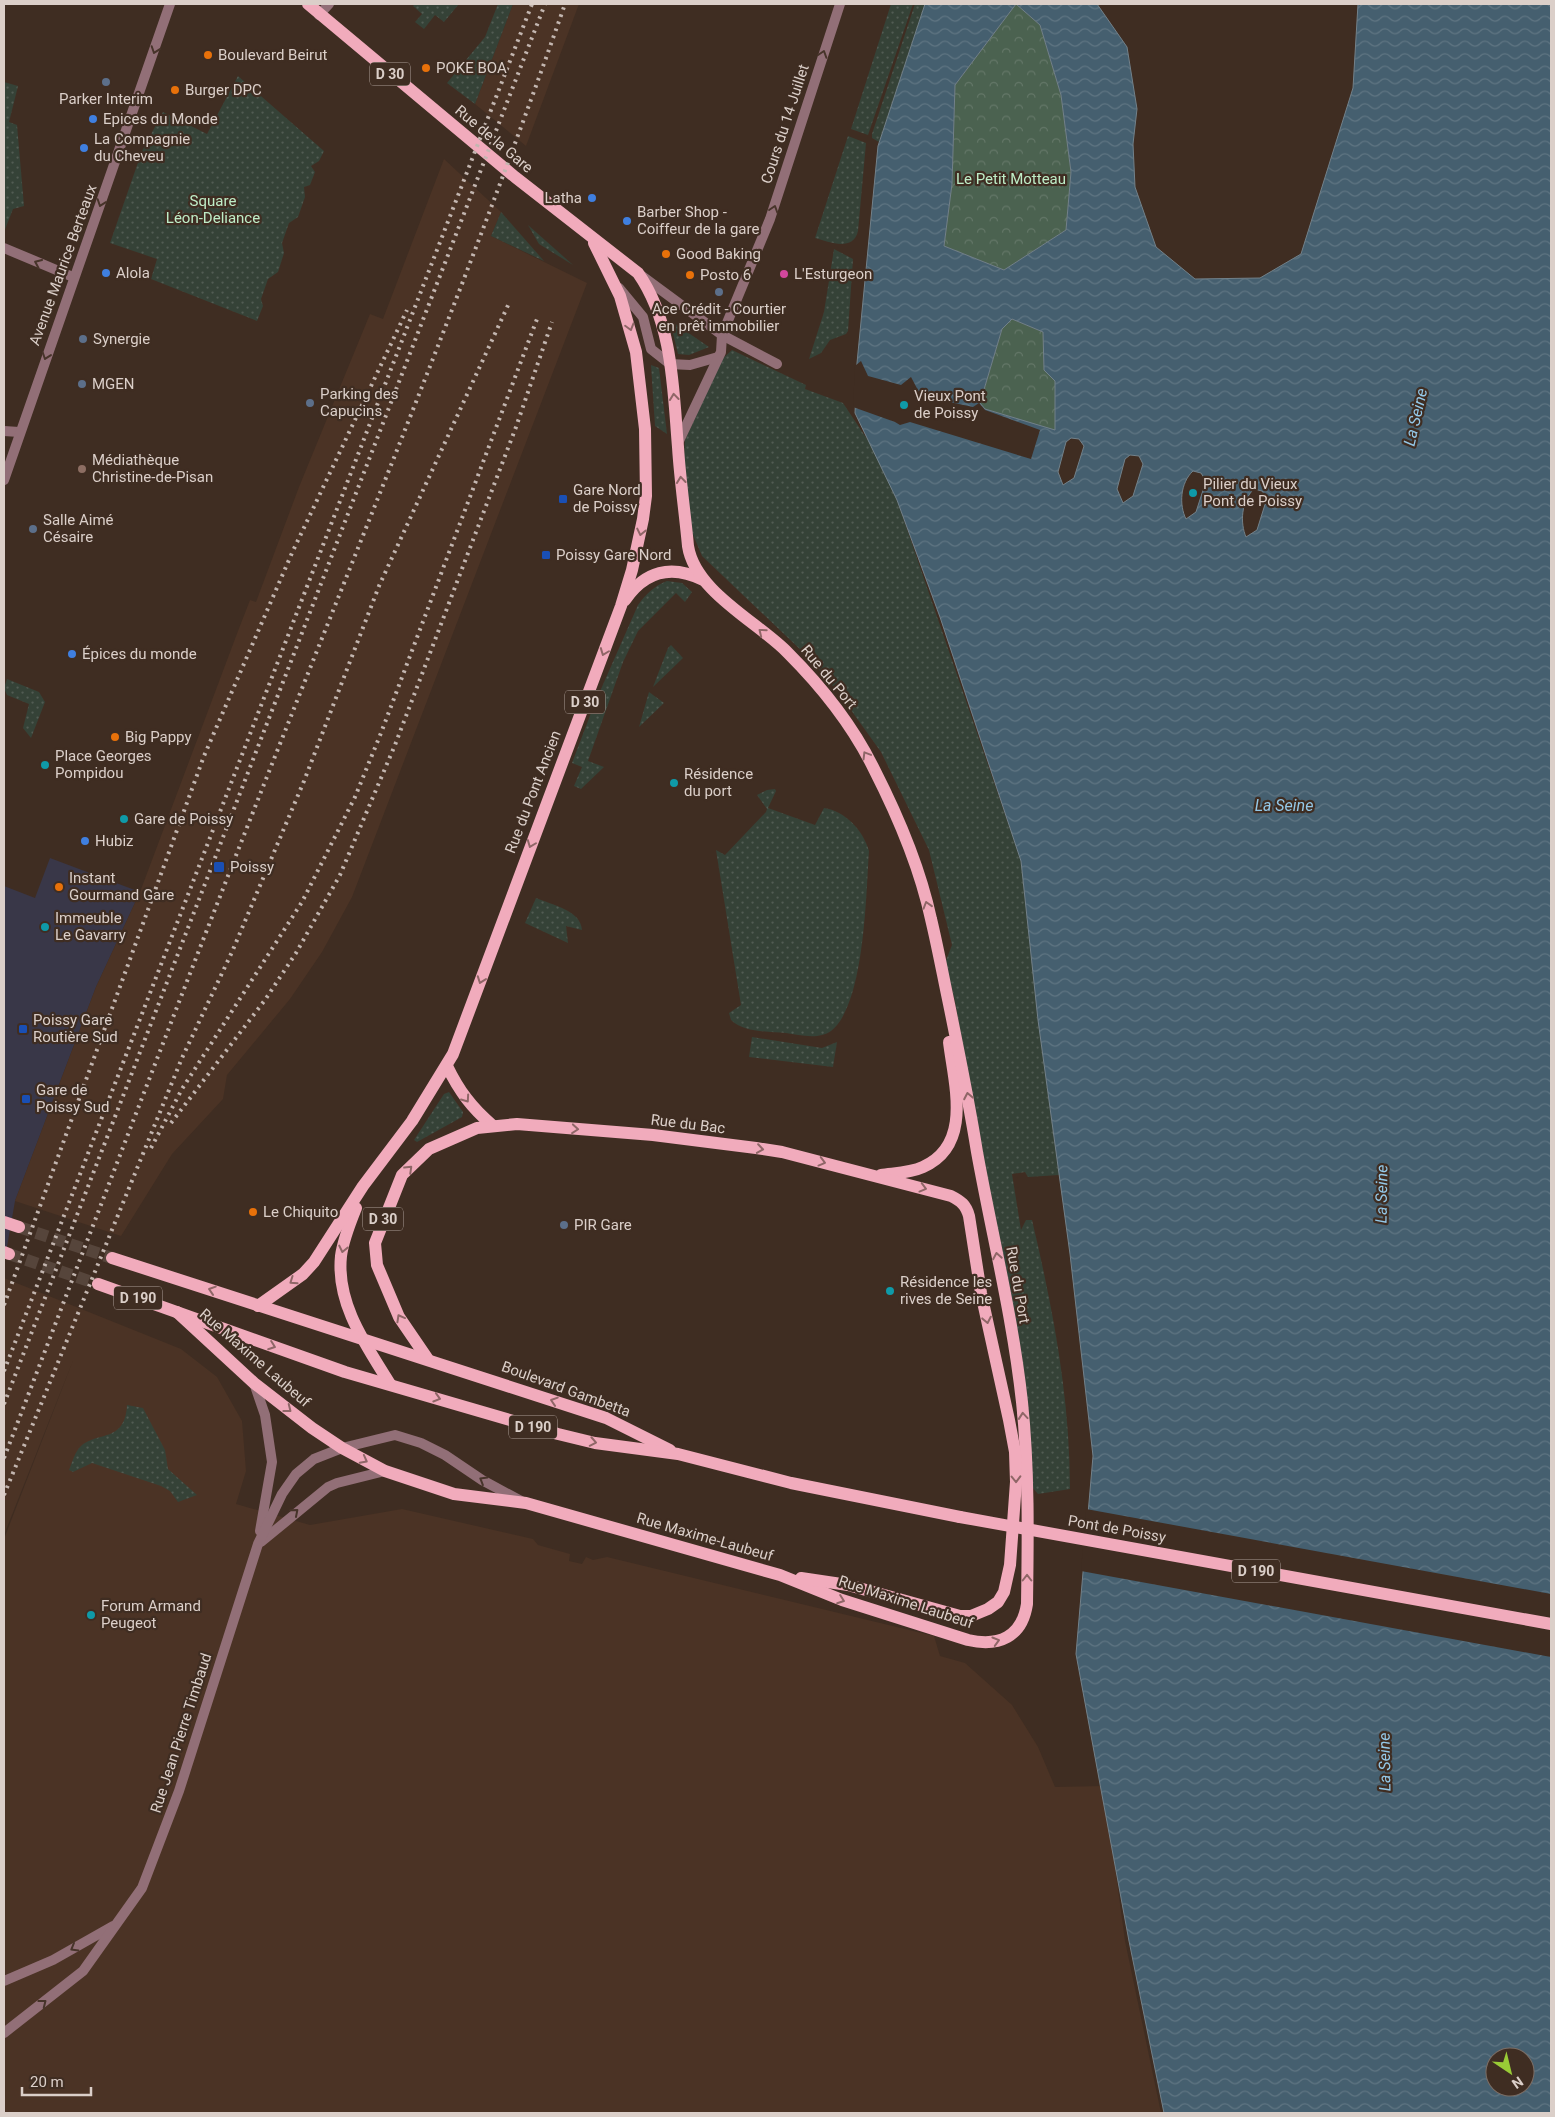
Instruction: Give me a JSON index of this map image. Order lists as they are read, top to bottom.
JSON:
{
  "streets": {
    "main road": [
      "D 30",
      "Rue de la Gare",
      "Rue du Port",
      "Rue du Pont Ancien",
      "Rue du Bac",
      "D 190",
      "Rue Maxime Laubeuf",
      "Boulevard Gambetta",
      "Pont de Poissy",
      "Rue Maxime-Laubeuf"
    ],
    "street": ["Cours du 14 Juillet", "Avenue Maurice Berteaux", "Rue Jean Pierre Timbaud"]
  },
  "crossings": [
    ["D 30", "Rue de la Gare"],
    ["D 30", "Rue du Port"],
    ["D 30", "Rue du Pont Ancien"],
    ["D 30", "Rue du Bac"],
    ["D 30", "Boulevard Gambetta"],
    ["Cours du 14 Juillet", "Rue de la Gare"],
    ["Rue de la Gare", "Rue du Pont Ancien"],
    ["Rue du Port", "Rue du Bac"],
    ["Rue du Port", "Rue Maxime Laubeuf"],
    ["Rue du Pont Ancien", "D 190"],
    ["Rue du Pont Ancien", "Boulevard Gambetta"],
    ["Rue du Bac", "Rue Maxime Laubeuf"],
    ["Rue du Bac", "Rue Maxime-Laubeuf"],
    ["D 190", "Rue Maxime Laubeuf"],
    ["D 190", "Boulevard Gambetta"],
    ["D 190", "Pont de Poissy"],
    ["Rue Maxime Laubeuf", "Rue Maxime-Laubeuf"],
    ["Rue Maxime Laubeuf", "Rue Jean Pierre Timbaud"],
    ["Boulevard Gambetta", "Pont de Poissy"]
  ],
  "one_way": [
    "Cours du 14 Juillet",
    "Avenue Maurice Berteaux",
    "Rue du Port",
    "Rue du Pont Ancien"
  ],
  "water": ["La Seine"],
  "parks": ["Le Petit Motteau", "Square Léon-Deliance"],
  "places": {
    "other": [
      "Boulevard Beirut",
      "POKE BOA",
      "Parker Interim",
      "Burger DPC",
      "Epices du Monde",
      "La Compagnie du Cheveu",
      "Latha",
      "Barber Shop - Coiffeur de la gare",
      "Good Baking",
      "Alola",
      "L'Esturgeon",
      "Posto 6",
      "Ace Crédit - Courtier en prêt immobilier",
      "Synergie",
      "MGEN",
      "Parking des Capucins",
      "Vieux Pont de Poissy",
      "Médiathèque Christine-de-Pisan",
      "Pilier du Vieux Pont de Poissy",
      "Salle Aimé Césaire",
      "Épices du monde",
      "Big Pappy",
      "Place Georges Pompidou",
      "Résidence du port",
      "Gare de Poissy",
      "Hubiz",
      "Instant Gourmand Gare",
      "Immeuble Le Gavarry",
      "Le Chiquito",
      "PIR Gare",
      "Résidence les rives de Seine",
      "Forum Armand Peugeot"
    ],
    "transit": [
      "Gare Nord de Poissy",
      "Poissy Gare Nord",
      "Poissy",
      "Poissy Gare Routière Sud",
      "Gare de Poissy Sud"
    ]
  },
  "scale_bar": "20 m",
  "north": "bottom right"
}
